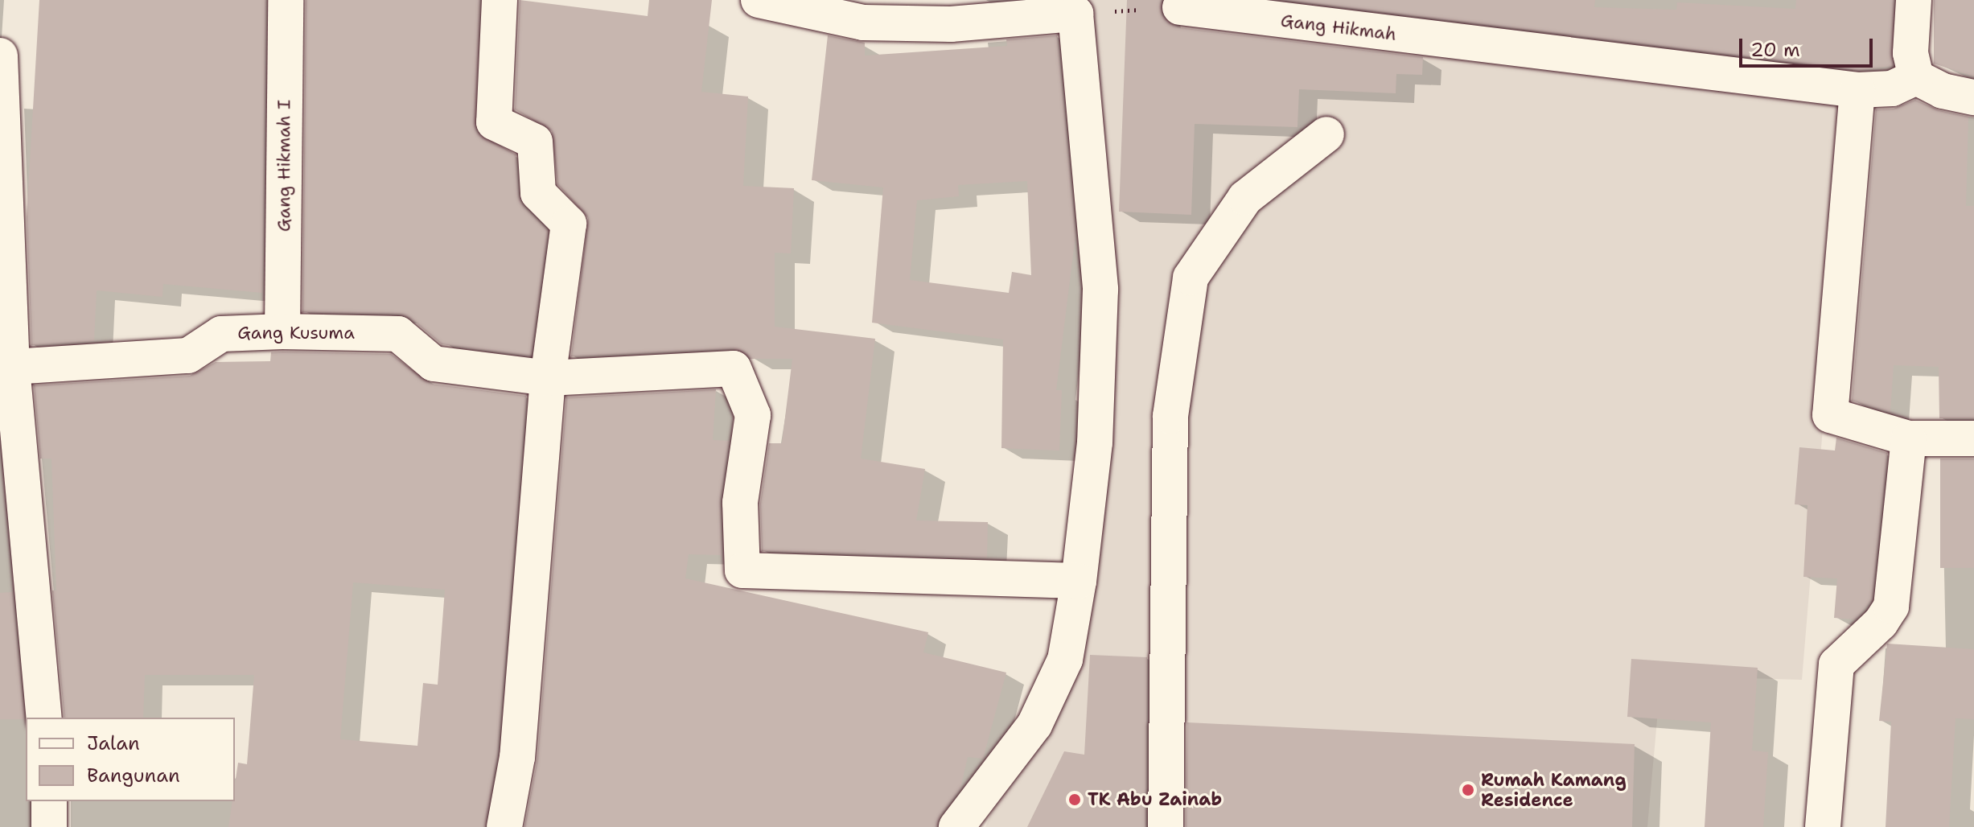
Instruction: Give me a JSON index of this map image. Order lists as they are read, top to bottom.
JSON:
{
  "streets": {
    "street": ["Gang Hikmah", "Gang Hikmah I", "Gang Kusuma"]
  },
  "crossings": [
    ["Gang Hikmah I", "Gang Kusuma"]
  ],
  "places": ["Rumah Kamang Residence", "TK Abu Zainab"],
  "legend": ["Jalan", "Bangunan"],
  "scale_bar": "20 m"
}
